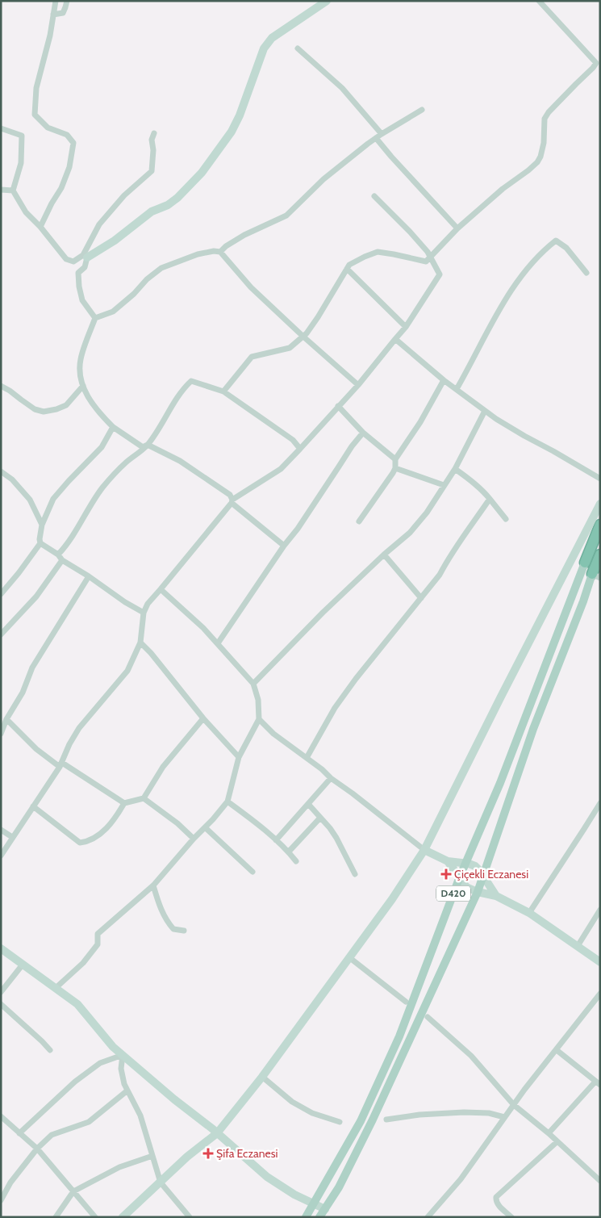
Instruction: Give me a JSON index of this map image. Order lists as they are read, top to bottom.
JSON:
{
  "streets": {
    "highway": ["D420"]
  },
  "places": {
    "health": ["Çiçekli Eczanesi", "Şifa Eczanesi"]
  }
}
